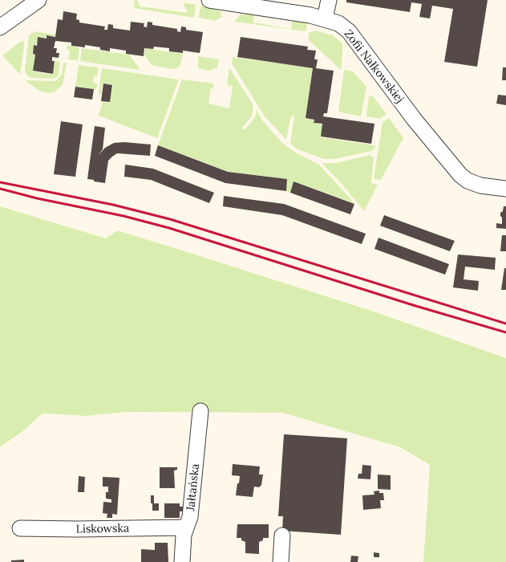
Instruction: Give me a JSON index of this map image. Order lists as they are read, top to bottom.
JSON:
{
  "streets": {
    "street": ["Zofii Nałkowskiej", "Jałtańska", "Liskowska"]
  },
  "crossings": [
    ["Jałtańska", "Liskowska"]
  ]
}
